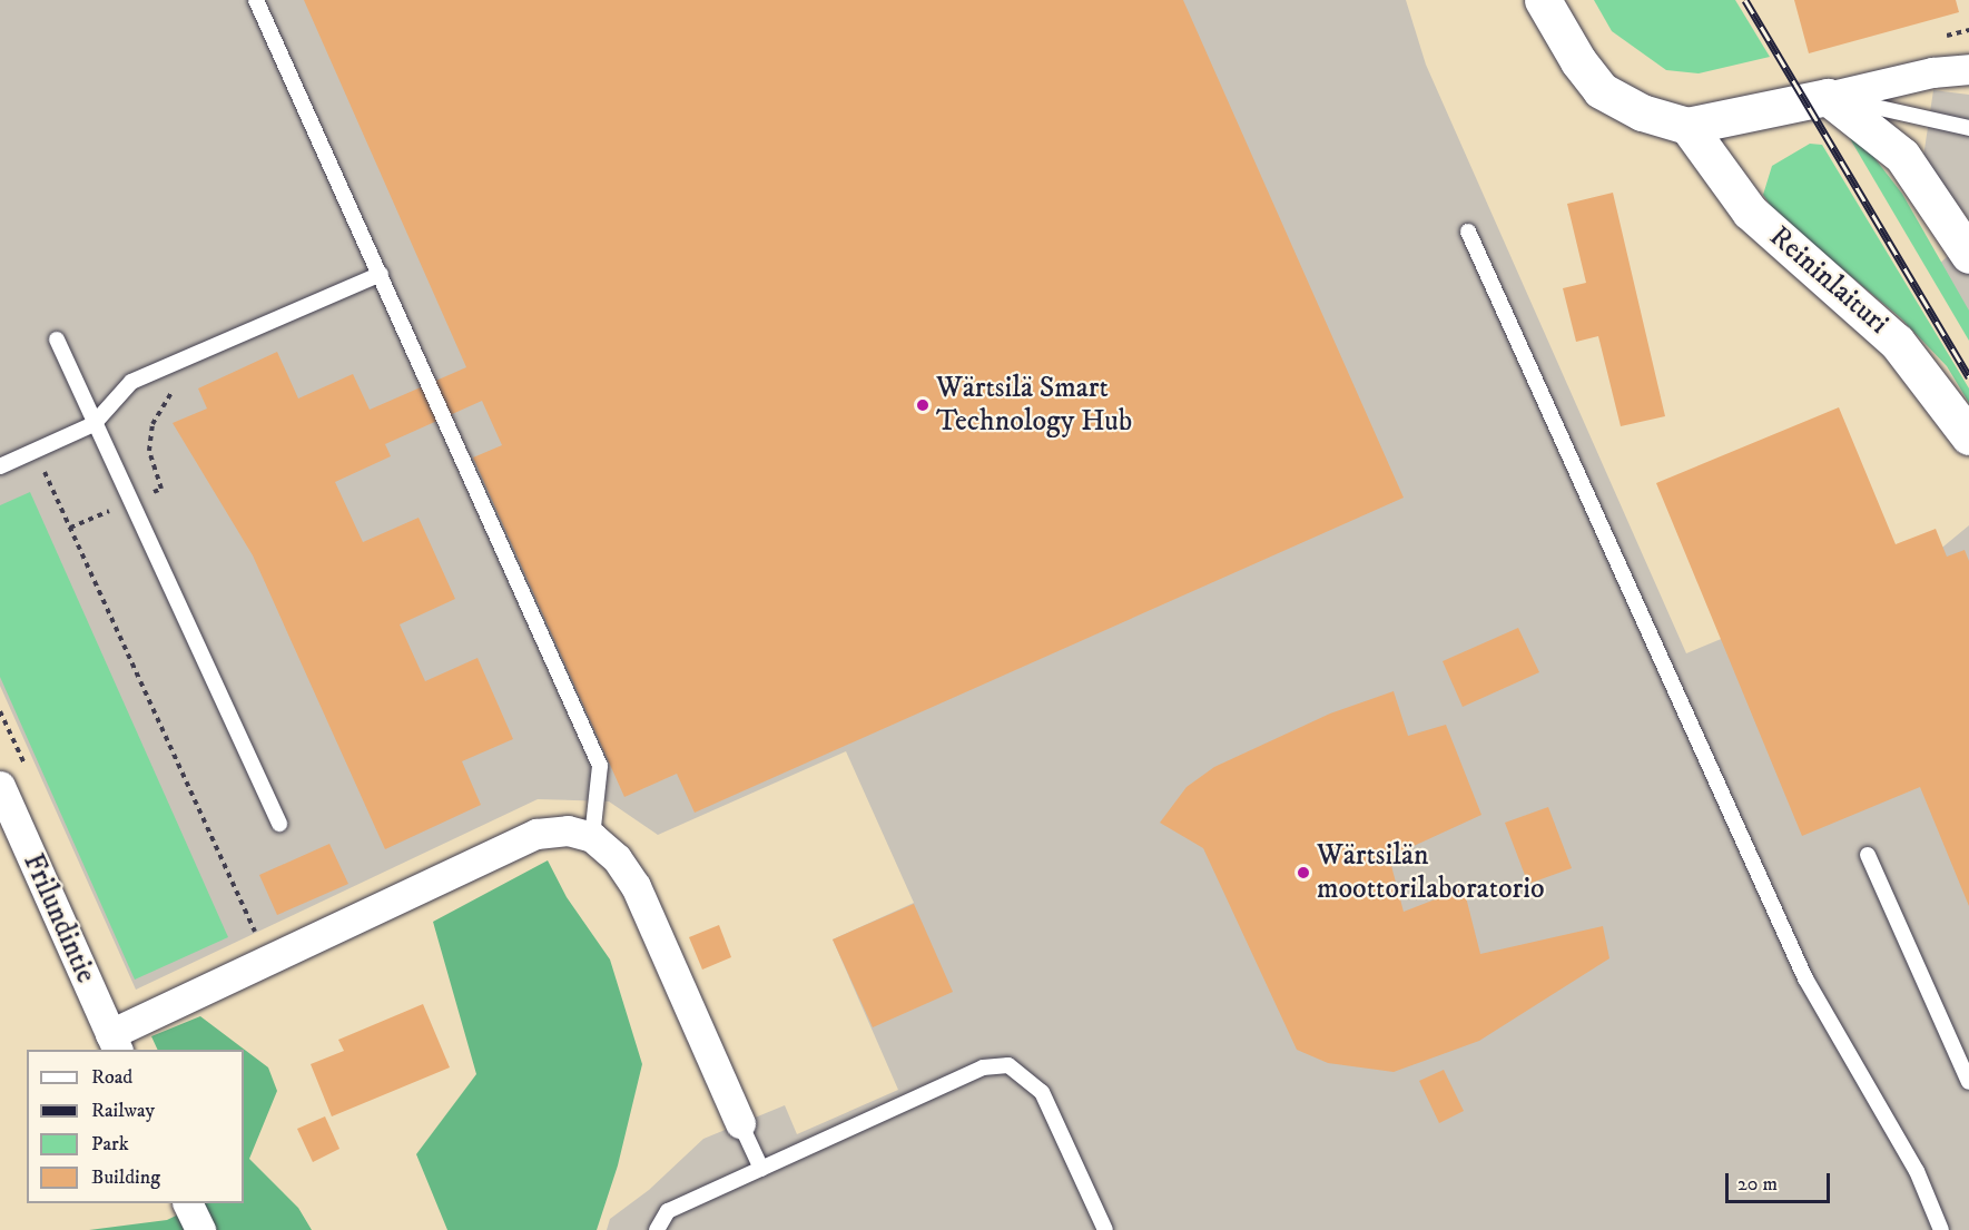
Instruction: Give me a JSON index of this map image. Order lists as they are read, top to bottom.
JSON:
{
  "streets": {
    "main road": ["Reininlaituri"],
    "street": ["Frilundintie"]
  },
  "places": ["Wärtsilä Smart Technology Hub", "Wärtsilän moottorilaboratorio"],
  "legend": [
    "Road",
    "Railway",
    "Park",
    "Building"
  ],
  "scale_bar": "20 m"
}
